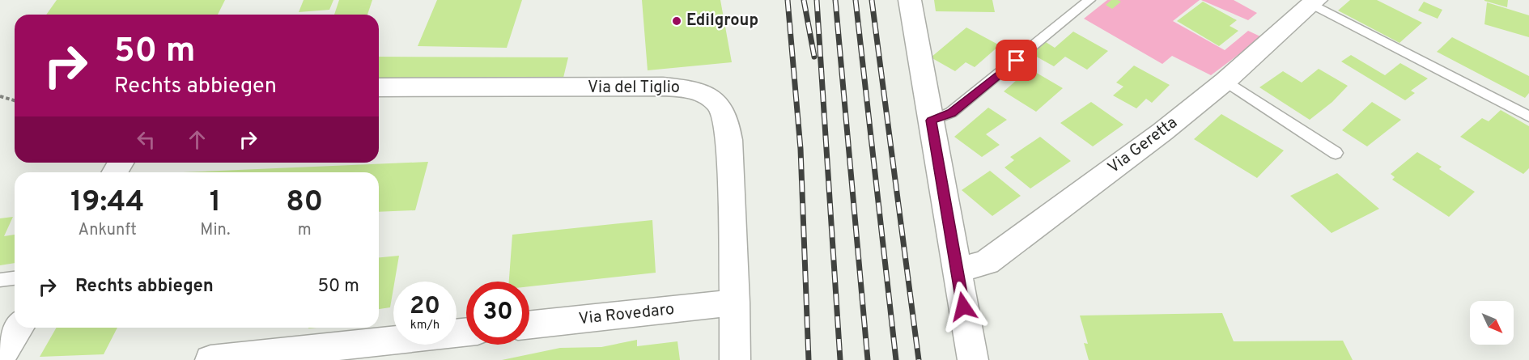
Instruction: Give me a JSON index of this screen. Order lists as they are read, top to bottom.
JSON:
{
  "streets": {
    "street": ["Via del Tiglio", "Via Geretta", "Via Rovedaro"]
  },
  "crossings": [
    ["Via del Tiglio", "Via Rovedaro"]
  ],
  "places": ["Edilgroup"],
  "north": "bottom right",
  "page": {
    "turn": ["50 m", "Rechts abbiegen"],
    "eta": [
      "19:44",
      "Ankunft",
      "1",
      "Min.",
      "80",
      "m"
    ],
    "list": [
      {
        "name": "Rechts abbiegen",
        "value": "50 m"
      }
    ],
    "speed": "20 km/h",
    "limit": "30"
  }
}
